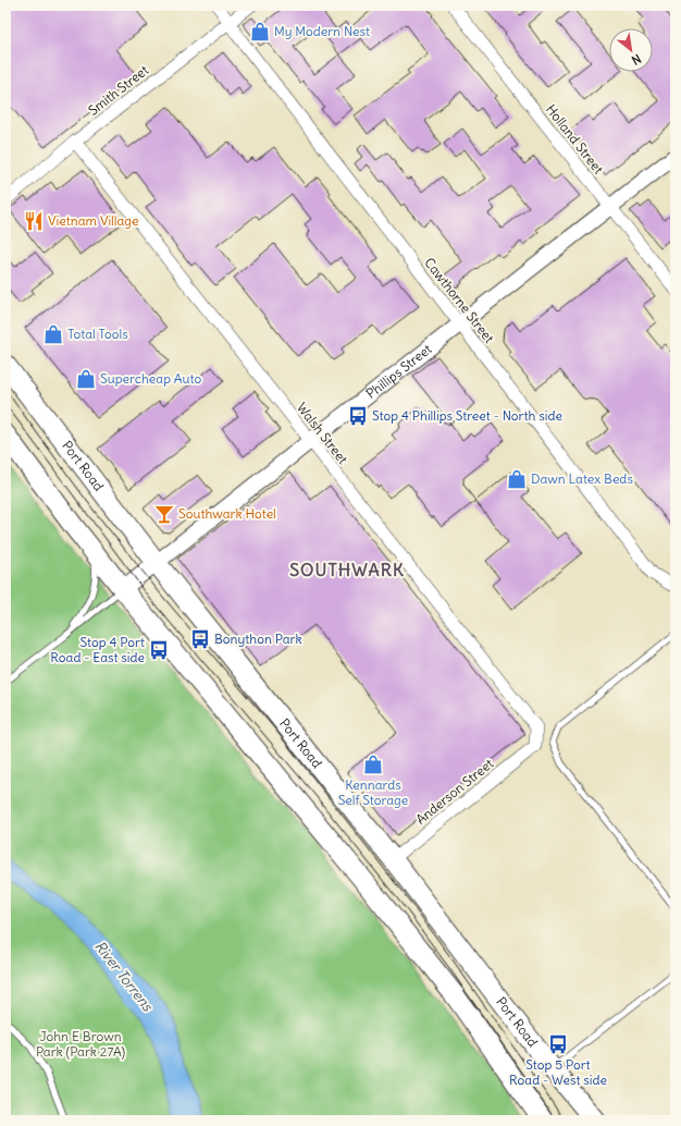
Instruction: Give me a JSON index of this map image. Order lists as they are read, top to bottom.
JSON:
{
  "streets": {
    "highway": ["Port Road"],
    "street": [
      "Smith Street",
      "Holland Street",
      "Cawthorne Street",
      "Phillips Street",
      "Walsh Street",
      "Anderson Street"
    ]
  },
  "crossings": [
    ["Smith Street", "Cawthorne Street"],
    ["Smith Street", "Walsh Street"],
    ["Holland Street", "Phillips Street"],
    ["Cawthorne Street", "Phillips Street"],
    ["Phillips Street", "Walsh Street"],
    ["Phillips Street", "Port Road"],
    ["Walsh Street", "Anderson Street"],
    ["Port Road", "Anderson Street"]
  ],
  "districts": ["SOUTHWARK"],
  "water": ["River Torrens"],
  "parks": ["John E Brown Park (Park 27A)"],
  "places": {
    "shop": [
      "My Modern Nest",
      "Total Tools",
      "Supercheap Auto",
      "Dawn Latex Beds",
      "Kennards Self Storage"
    ],
    "restaurant": ["Vietnam Village"],
    "bus stop": [
      "Stop 4 Phillips Street - North side",
      "Bonython Park",
      "Stop 4 Port Road - East side",
      "Stop 5 Port Road - West side"
    ],
    "bar": ["Southwark Hotel"]
  },
  "north": "bottom right"
}
